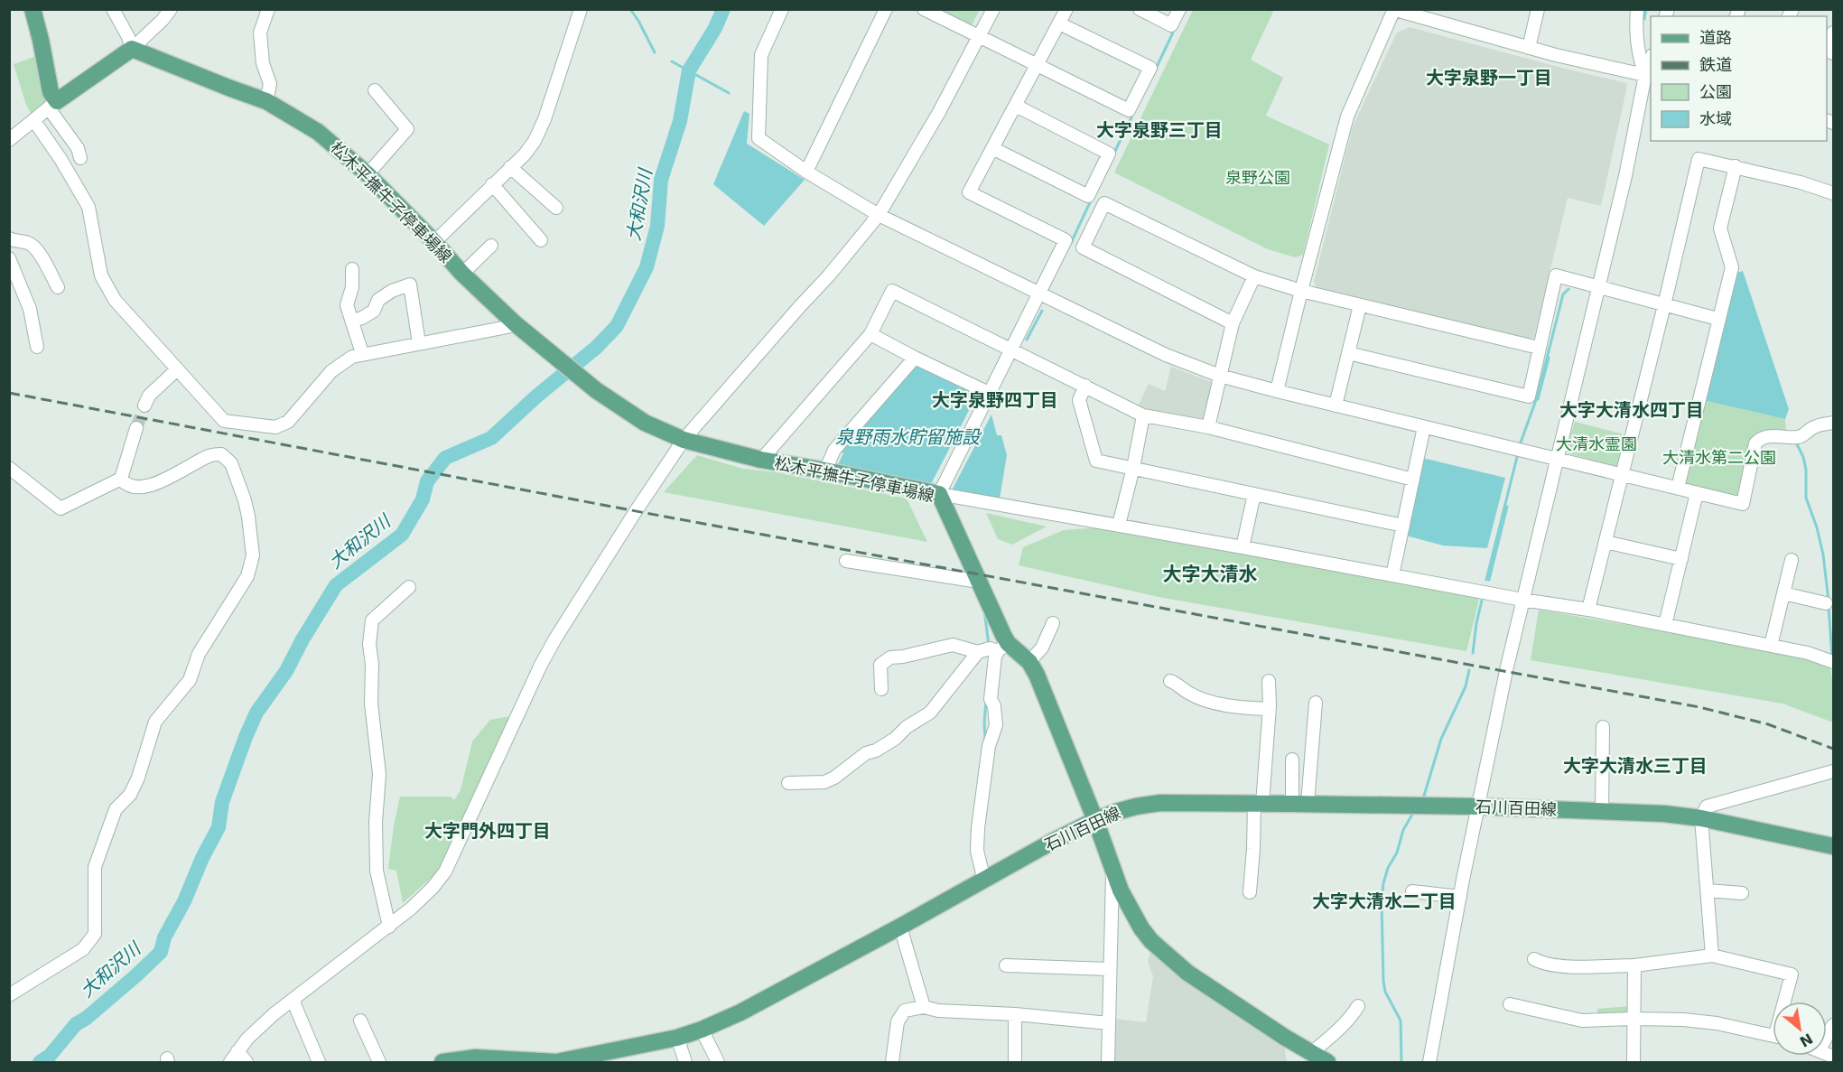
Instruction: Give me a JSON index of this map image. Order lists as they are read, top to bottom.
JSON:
{
  "streets": {
    "main road": ["松木平撫牛子停車場線", "石川百田線"]
  },
  "crossings": [
    ["松木平撫牛子停車場線", "石川百田線"]
  ],
  "districts": [
    "大字泉野一丁目",
    "大字泉野三丁目",
    "大字泉野四丁目",
    "大字大清水四丁目",
    "大字大清水",
    "大字大清水三丁目",
    "大字門外四丁目",
    "大字大清水二丁目"
  ],
  "water": ["大和沢川", "泉野雨水貯留施設"],
  "parks": ["泉野公園", "大清水霊園", "大清水第二公園"],
  "legend": [
    "道路",
    "鉄道",
    "公園",
    "水域"
  ],
  "north": "bottom right"
}
